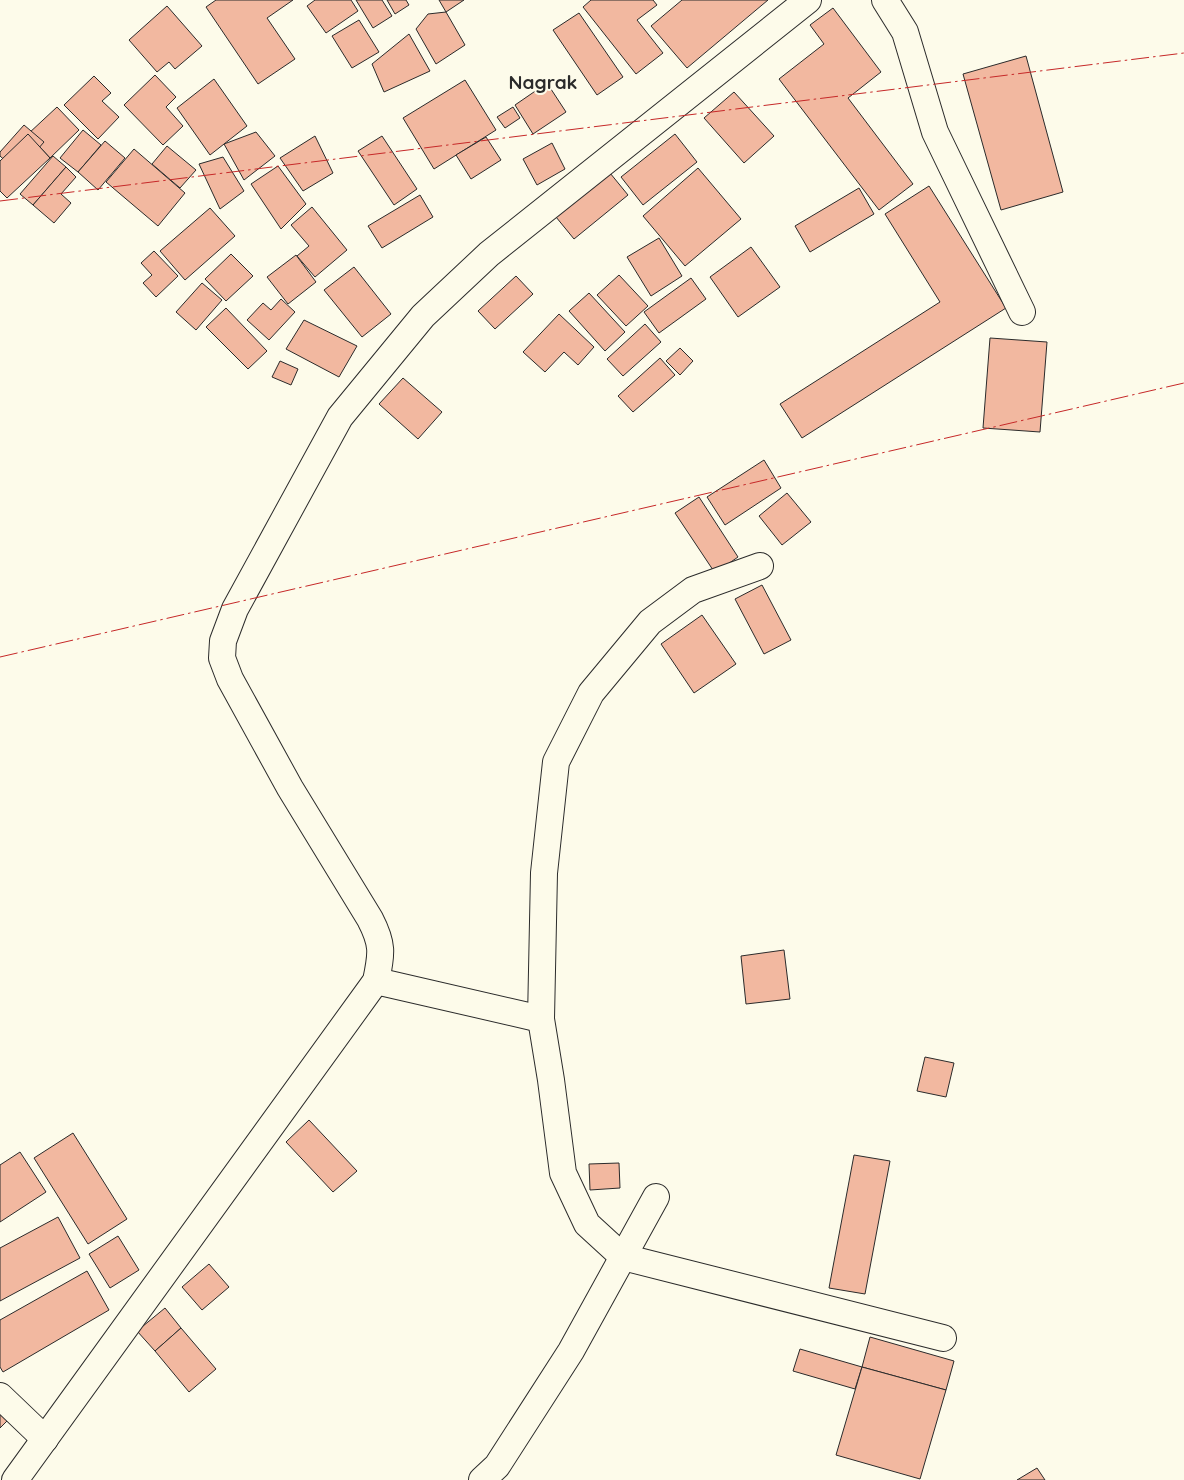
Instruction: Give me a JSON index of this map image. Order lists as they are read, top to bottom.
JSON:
{
  "districts": ["Nagrak"]
}
